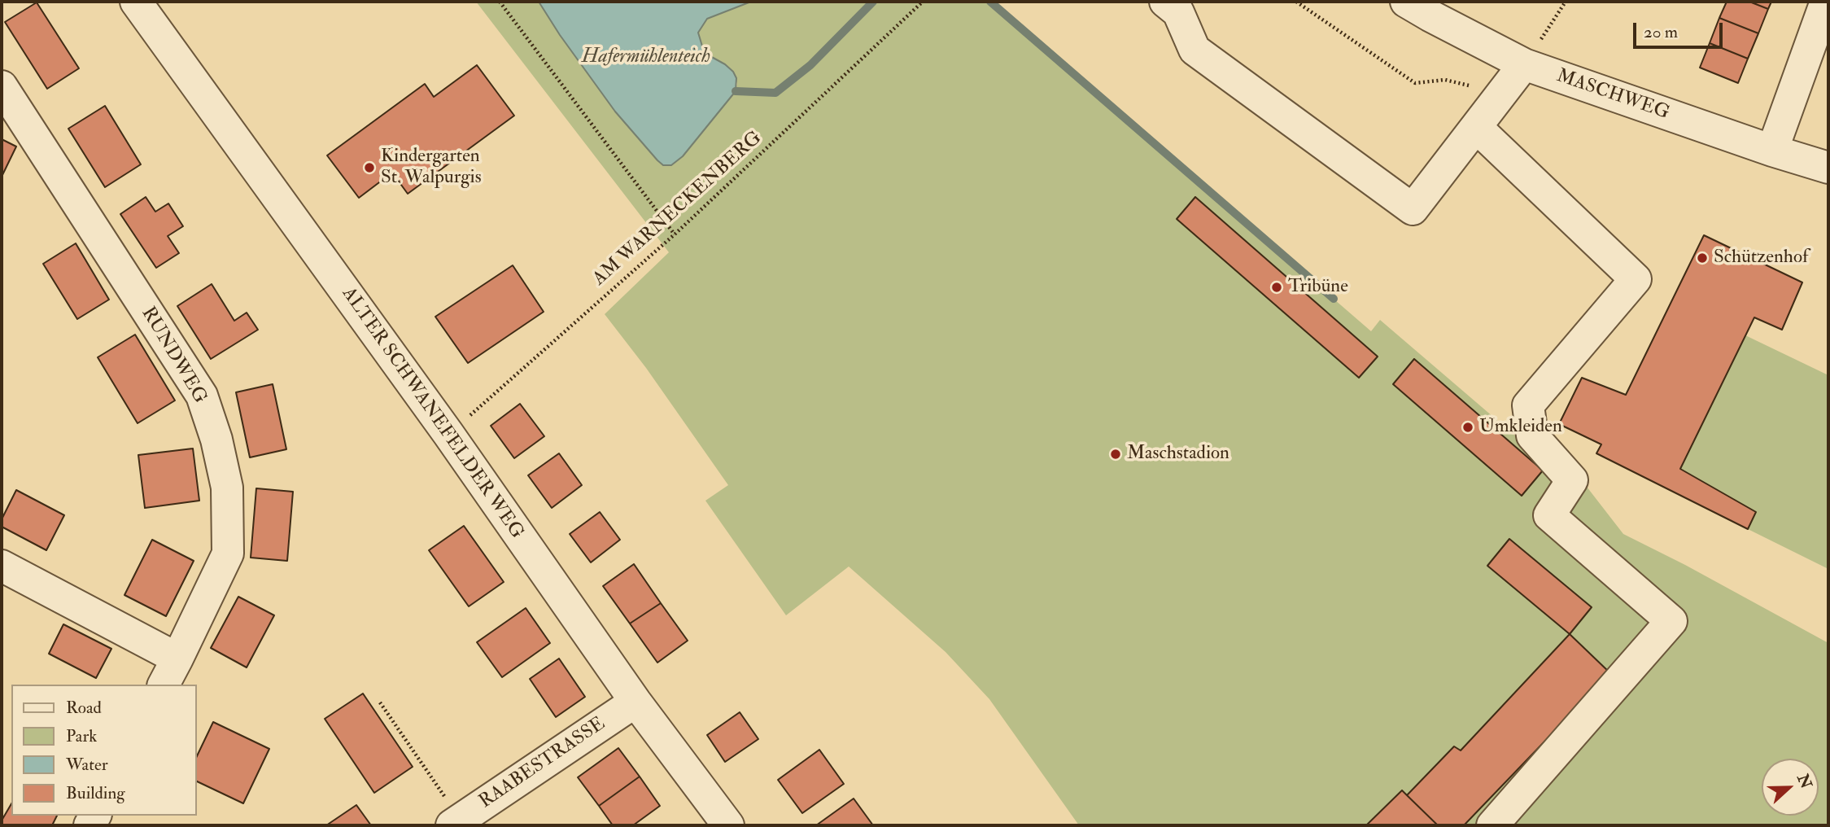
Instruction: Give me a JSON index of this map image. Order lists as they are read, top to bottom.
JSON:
{
  "streets": {
    "street": [
      "MASCHWEG",
      "RUNDWEG",
      "ALTER SCHWANEFELDER WEG",
      "RAABESTRASSE"
    ],
    "path": ["AM WARNECKENBERG"]
  },
  "crossings": [
    ["AM WARNECKENBERG", "ALTER SCHWANEFELDER WEG"],
    ["ALTER SCHWANEFELDER WEG", "RAABESTRASSE"]
  ],
  "water": ["Hafermühlenteich"],
  "places": [
    "Kindergarten St. Walpurgis",
    "Schützenhof",
    "Tribüne",
    "Umkleiden",
    "Maschstadion"
  ],
  "legend": [
    "Road",
    "Park",
    "Water",
    "Building"
  ],
  "scale_bar": "20 m",
  "north": "right"
}
